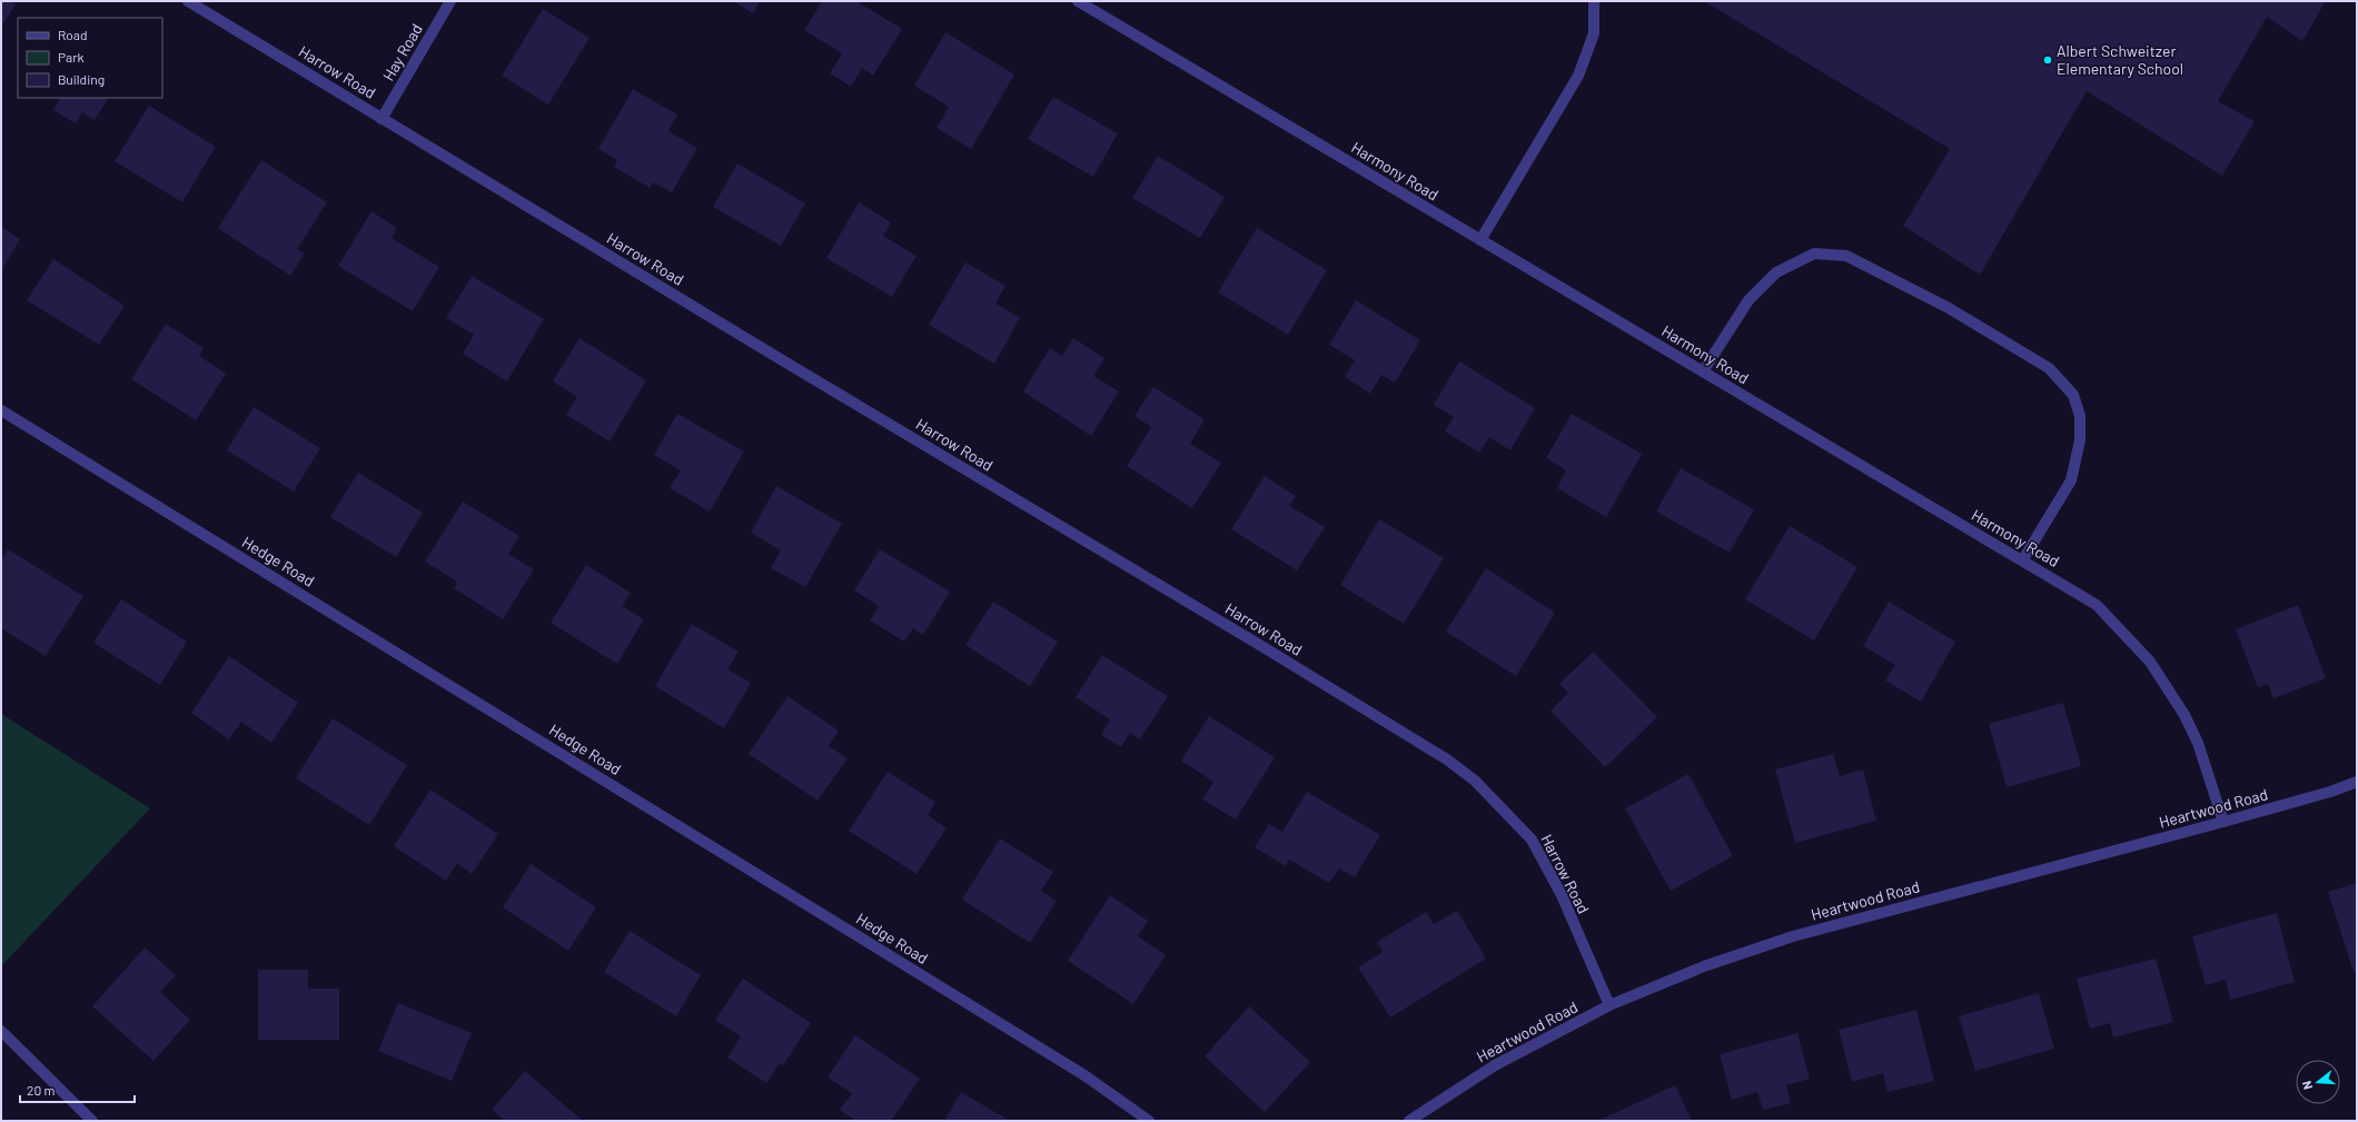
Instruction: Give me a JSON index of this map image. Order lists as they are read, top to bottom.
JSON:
{
  "streets": {
    "street": [
      "Hay Road",
      "Harrow Road",
      "Harmony Road",
      "Hedge Road",
      "Heartwood Road"
    ]
  },
  "crossings": [
    ["Hay Road", "Harrow Road"],
    ["Harrow Road", "Heartwood Road"],
    ["Harmony Road", "Heartwood Road"]
  ],
  "places": ["Albert Schweitzer Elementary School"],
  "legend": ["Road", "Park", "Building"],
  "scale_bar": "20 m",
  "north": "left"
}
